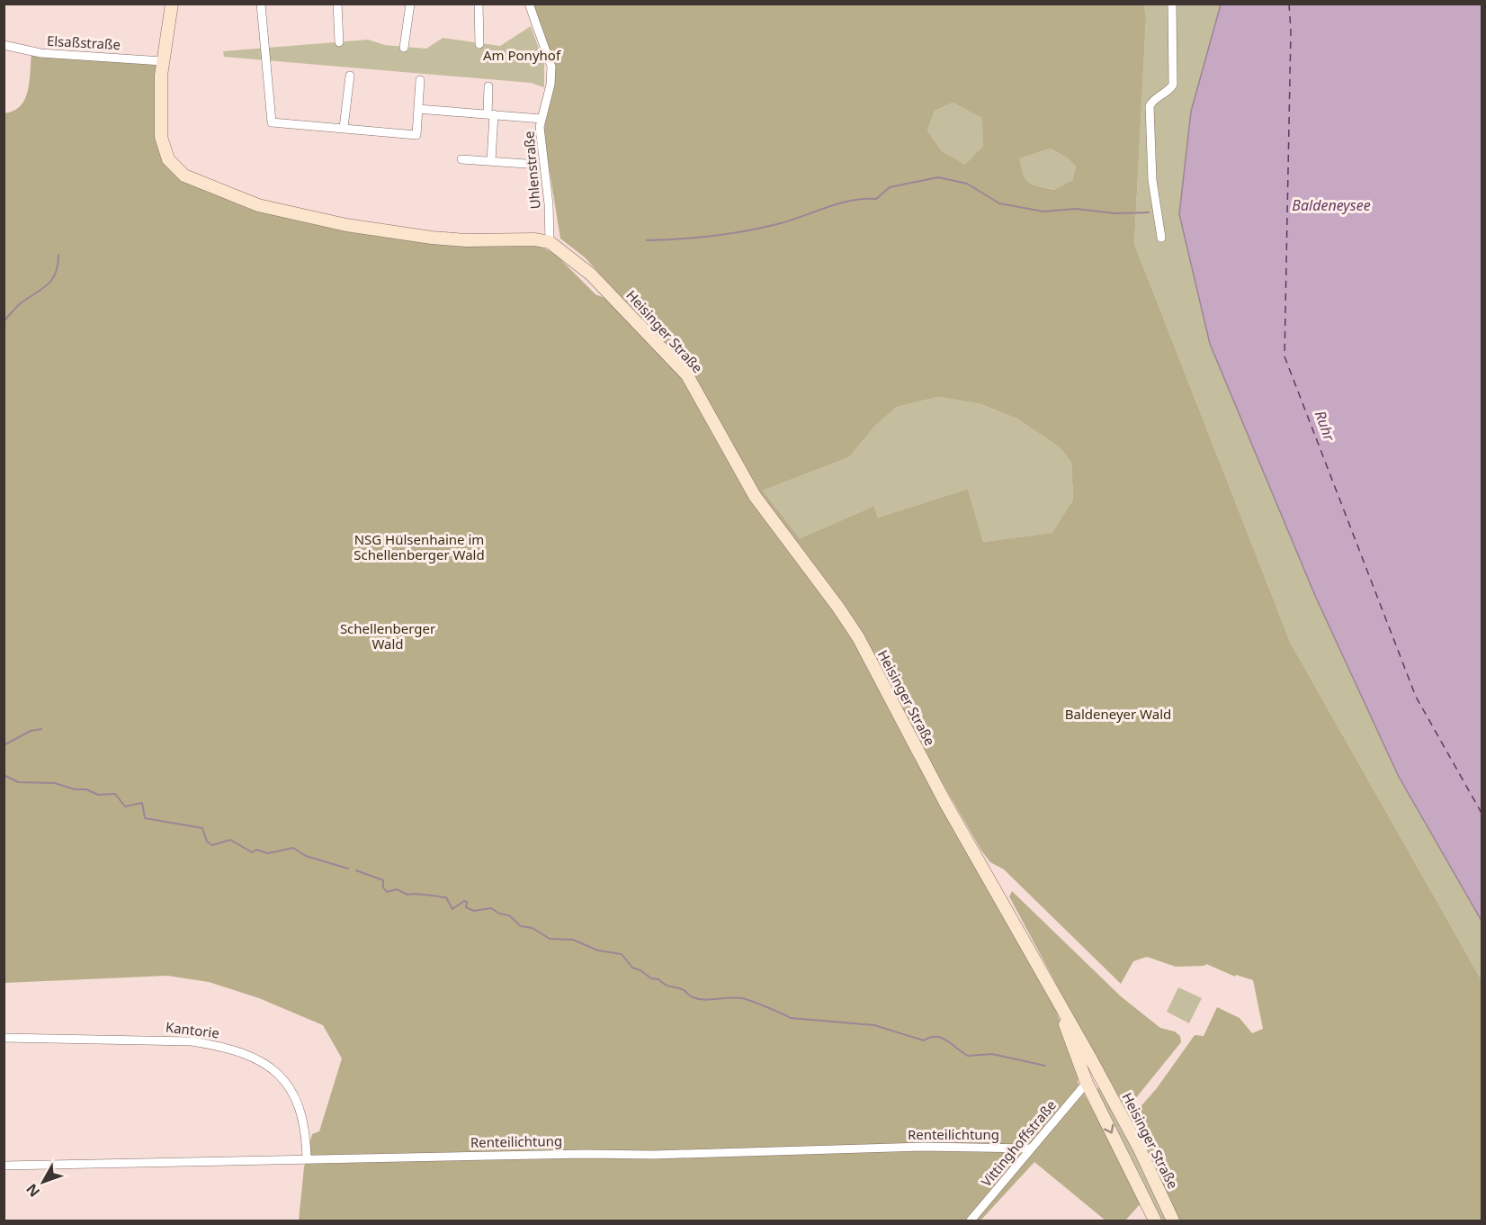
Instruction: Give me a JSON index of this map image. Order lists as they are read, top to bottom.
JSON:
{
  "streets": {
    "main road": ["Heisinger Straße"],
    "street": [
      "Elsaßstraße",
      "Uhlenstraße",
      "Kantorie",
      "Renteilichtung",
      "Vittinghoffstraße"
    ]
  },
  "crossings": [
    ["Uhlenstraße", "Heisinger Straße"],
    ["Heisinger Straße", "Vittinghoffstraße"],
    ["Kantorie", "Renteilichtung"],
    ["Renteilichtung", "Vittinghoffstraße"]
  ],
  "water": ["Baldeneysee", "Ruhr"],
  "parks": [
    "Am Ponyhof",
    "NSG Hülsenhaine im Schellenberger Wald",
    "Schellenberger Wald",
    "Baldeneyer Wald"
  ],
  "north": "bottom left"
}
